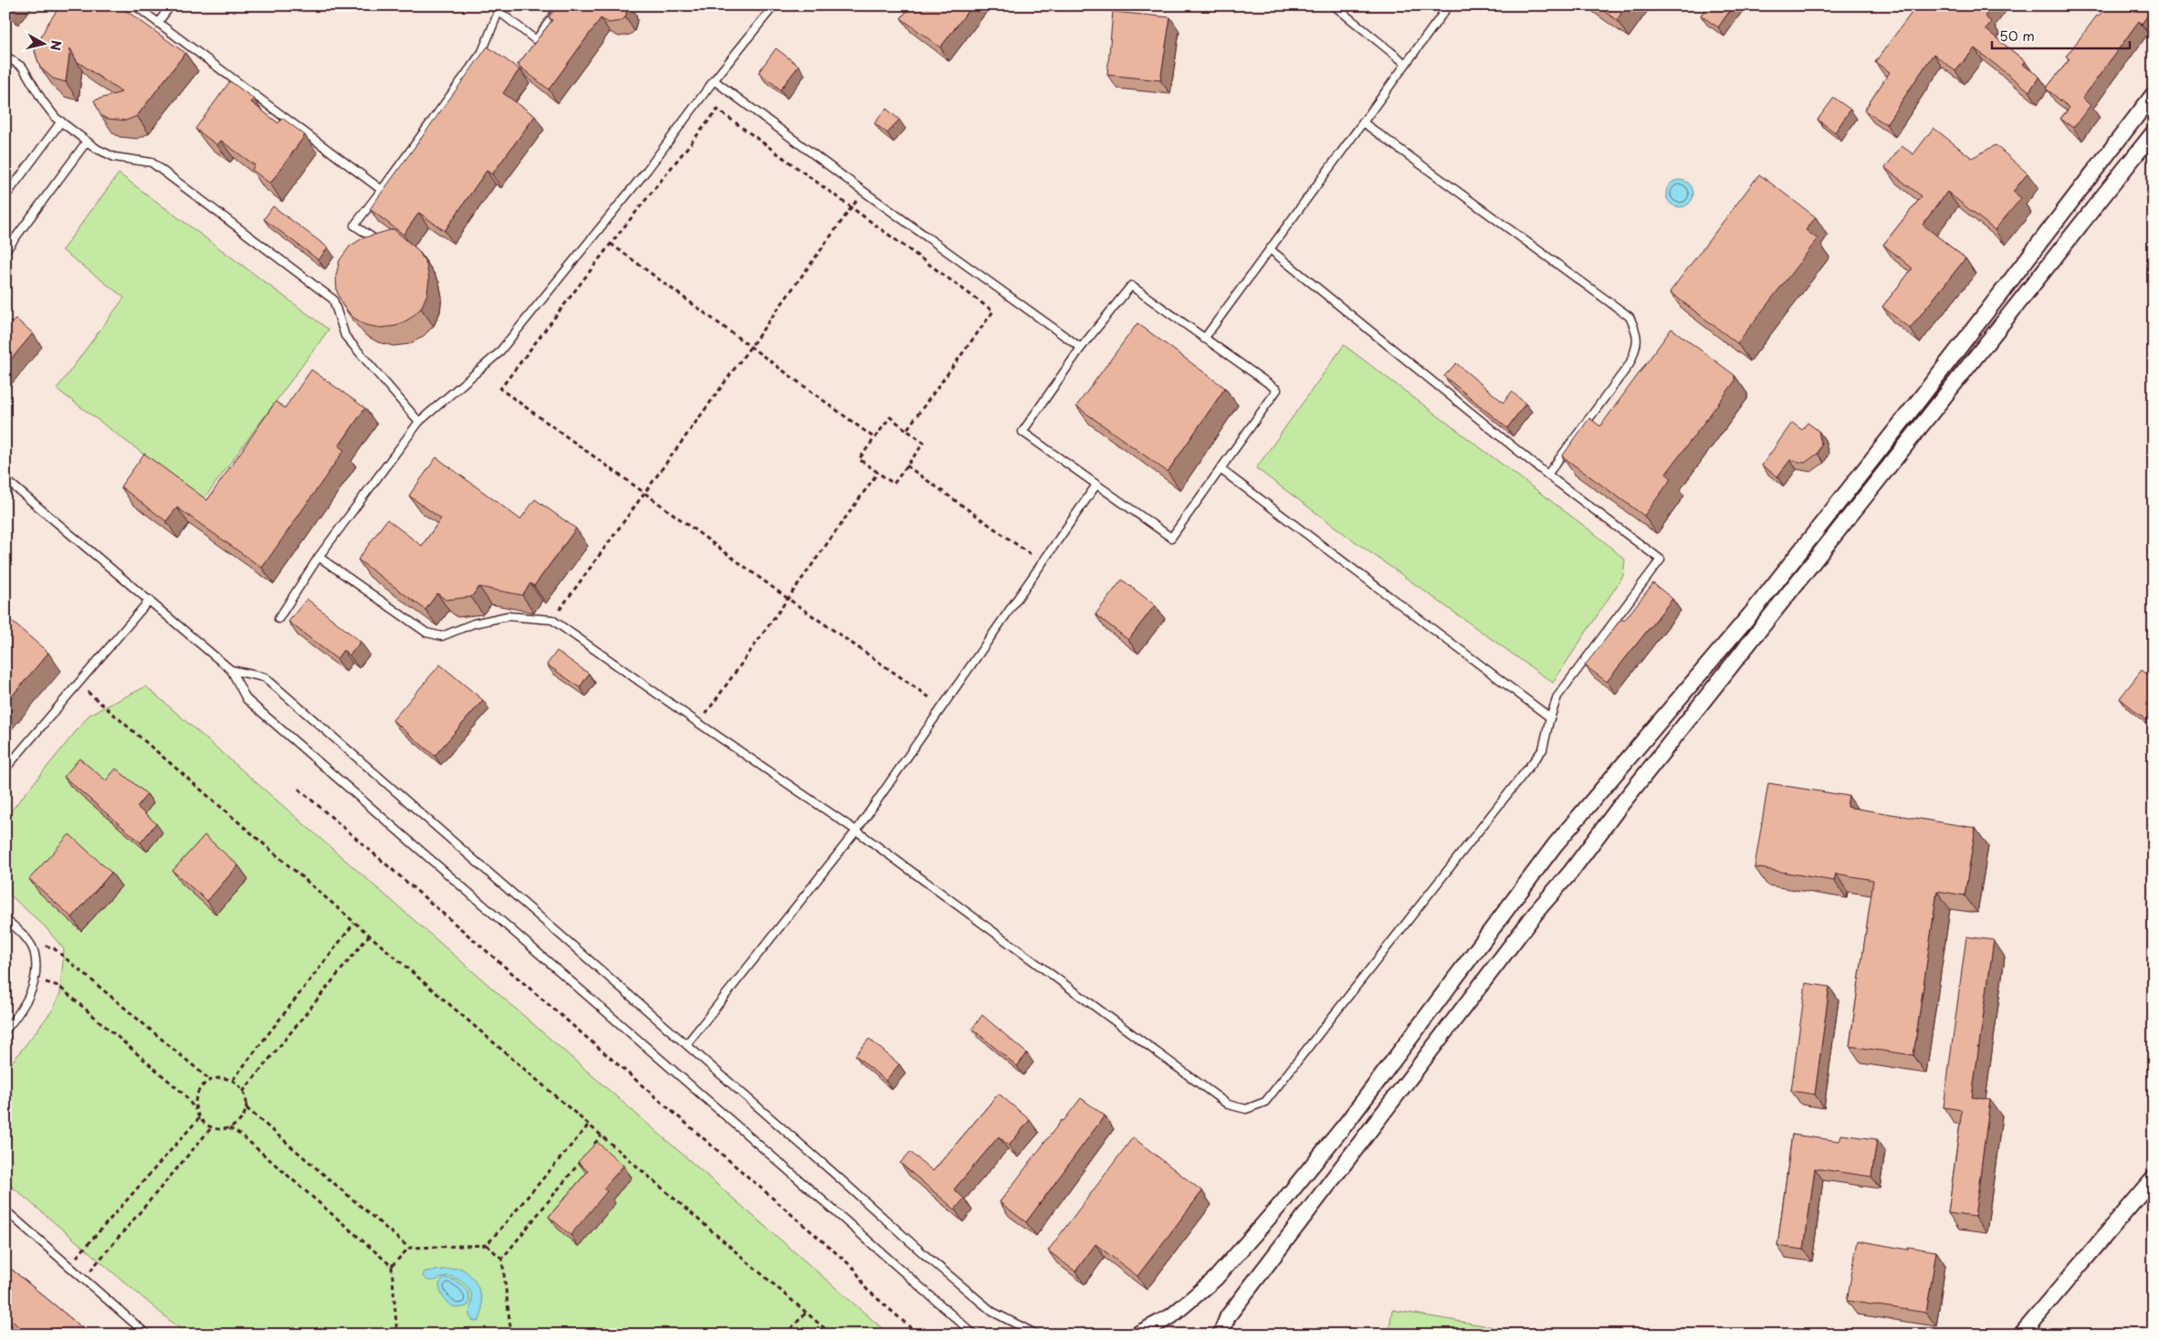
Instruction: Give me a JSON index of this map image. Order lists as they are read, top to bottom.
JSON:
{
  "scale_bar": "50 m",
  "north": "right"
}
